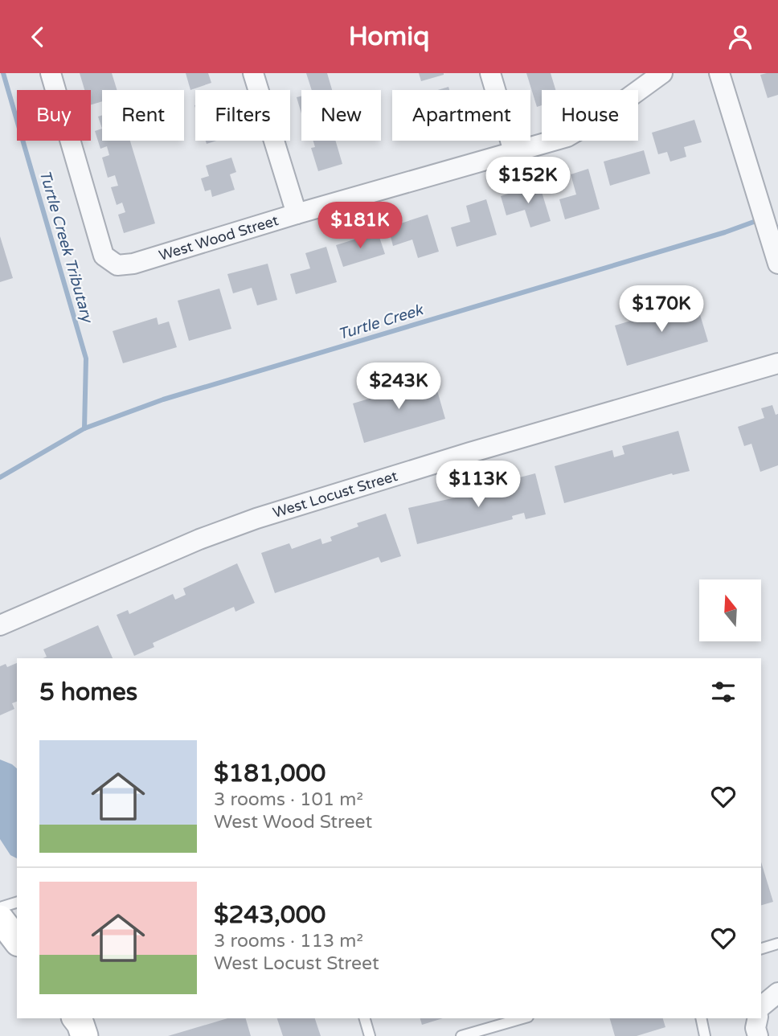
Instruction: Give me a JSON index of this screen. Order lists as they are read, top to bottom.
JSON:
{
  "streets": {
    "street": ["West Wood Street", "West Locust Street"]
  },
  "water": ["Turtle Creek Tributary", "Turtle Creek"],
  "north": "top",
  "page": {
    "header": "Homiq",
    "chip": [
      "Buy",
      "Rent",
      "Filters",
      "New",
      "Apartment",
      "House"
    ],
    "price": [
      "$152K",
      "$181K",
      "$170K",
      "$243K",
      "$113K"
    ],
    "heading": "5 homes",
    "list": [
      {
        "name": "$181,000",
        "note": "3 rooms · 101 m² · West Wood Street"
      },
      {
        "name": "$243,000",
        "note": "3 rooms · 113 m² · West Locust Street"
      }
    ]
  }
}
